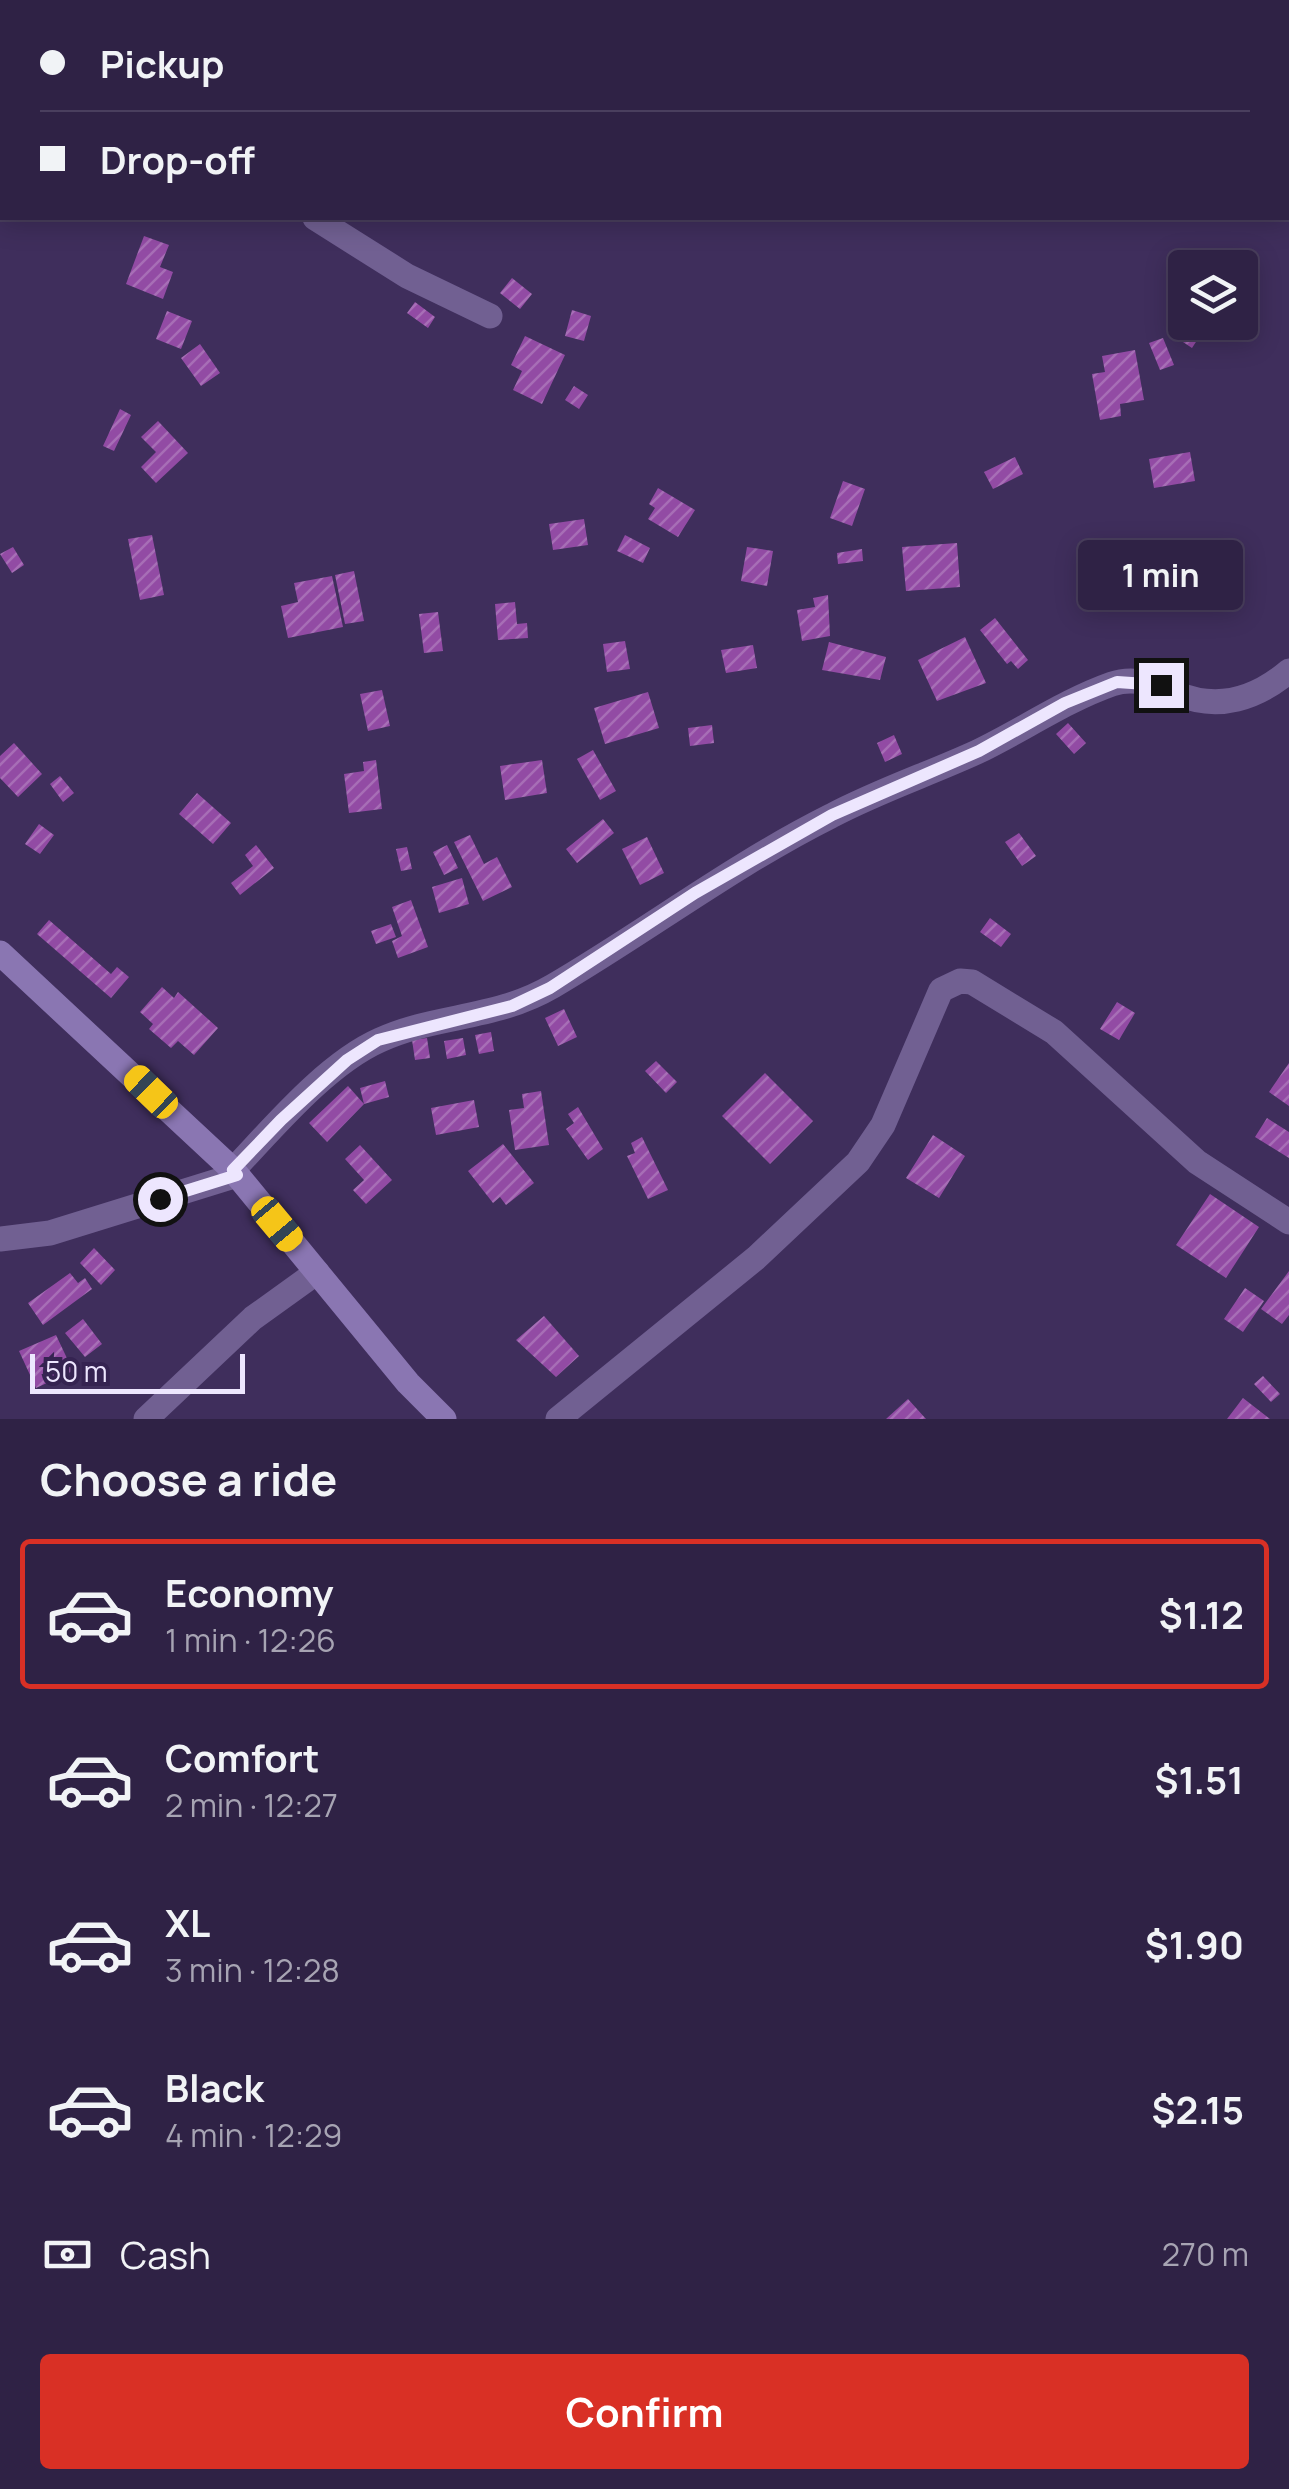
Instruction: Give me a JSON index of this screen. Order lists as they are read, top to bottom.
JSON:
{
  "scale_bar": "50 m",
  "page": {
    "banner": ["Pickup", "Drop-off"],
    "bubble": "1 min",
    "scale": "50 m",
    "heading": "Choose a ride",
    "list": [
      {
        "name": "Economy",
        "note": "1 min · 12:26",
        "value": "$1.12"
      },
      {
        "name": "Comfort",
        "note": "2 min · 12:27",
        "value": "$1.51"
      },
      {
        "name": "XL",
        "note": "3 min · 12:28",
        "value": "$1.90"
      },
      {
        "name": "Black",
        "note": "4 min · 12:29",
        "value": "$2.15"
      }
    ],
    "pay": ["Cash", "270 m"],
    "buttons": "Confirm"
  }
}
